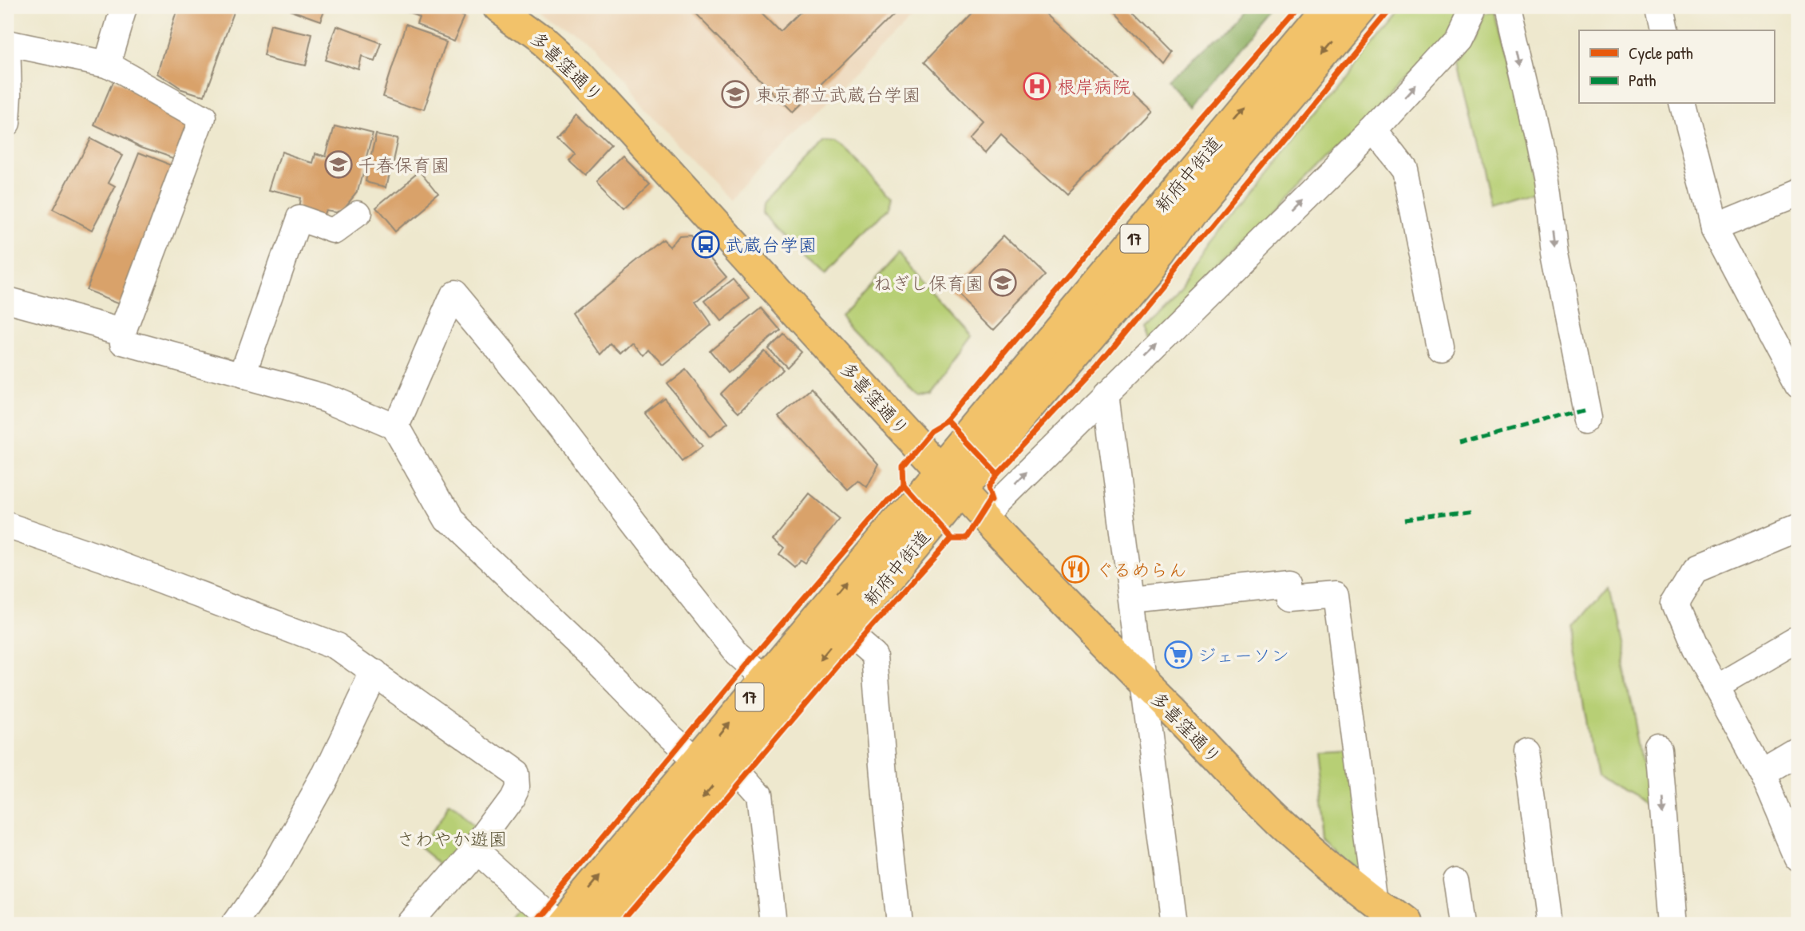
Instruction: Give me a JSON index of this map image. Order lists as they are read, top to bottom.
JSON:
{
  "streets": {
    "main road": ["多喜窪通り", "新府中街道", "17"]
  },
  "crossings": [
    ["多喜窪通り", "新府中街道"]
  ],
  "parks": ["さわやか遊園"],
  "places": {
    "hospital": ["根岸病院"],
    "school or university": ["東京都立武蔵台学園", "千春保育園", "ねぎし保育園"],
    "bus stop": ["武蔵台学園"],
    "restaurant": ["ぐるめらん"],
    "supermarket": ["ジェーソン"]
  },
  "legend": ["Cycle path", "Path"]
}
